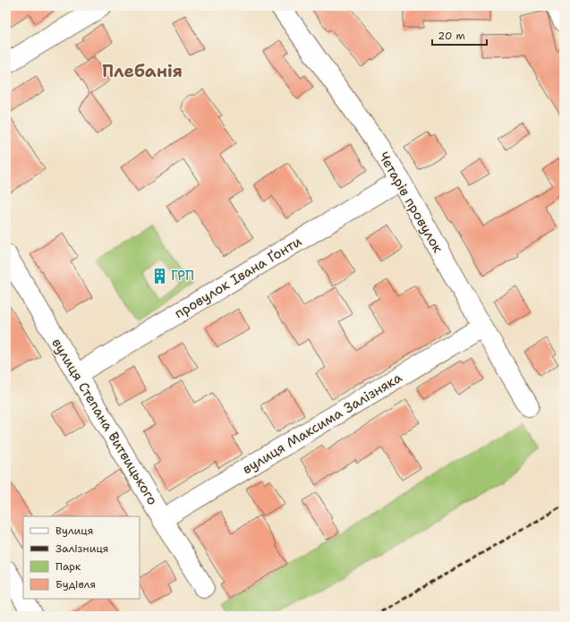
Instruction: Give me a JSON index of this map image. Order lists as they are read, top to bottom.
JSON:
{
  "streets": {
    "street": [
      "Четарів провулок",
      "провулок Івана Ґонти",
      "вулиця Степана Витвицького",
      "вулиця Максима Залізняка"
    ]
  },
  "crossings": [
    ["Четарів провулок", "провулок Івана Ґонти"],
    ["Четарів провулок", "вулиця Максима Залізняка"],
    ["провулок Івана Ґонти", "вулиця Степана Витвицького"],
    ["вулиця Степана Витвицького", "вулиця Максима Залізняка"]
  ],
  "districts": ["Плебанія"],
  "places": {
    "building": ["ГРП"]
  },
  "legend": [
    "Вулиця",
    "Залізниця",
    "Парк",
    "Будівля"
  ],
  "scale_bar": "20 m"
}
